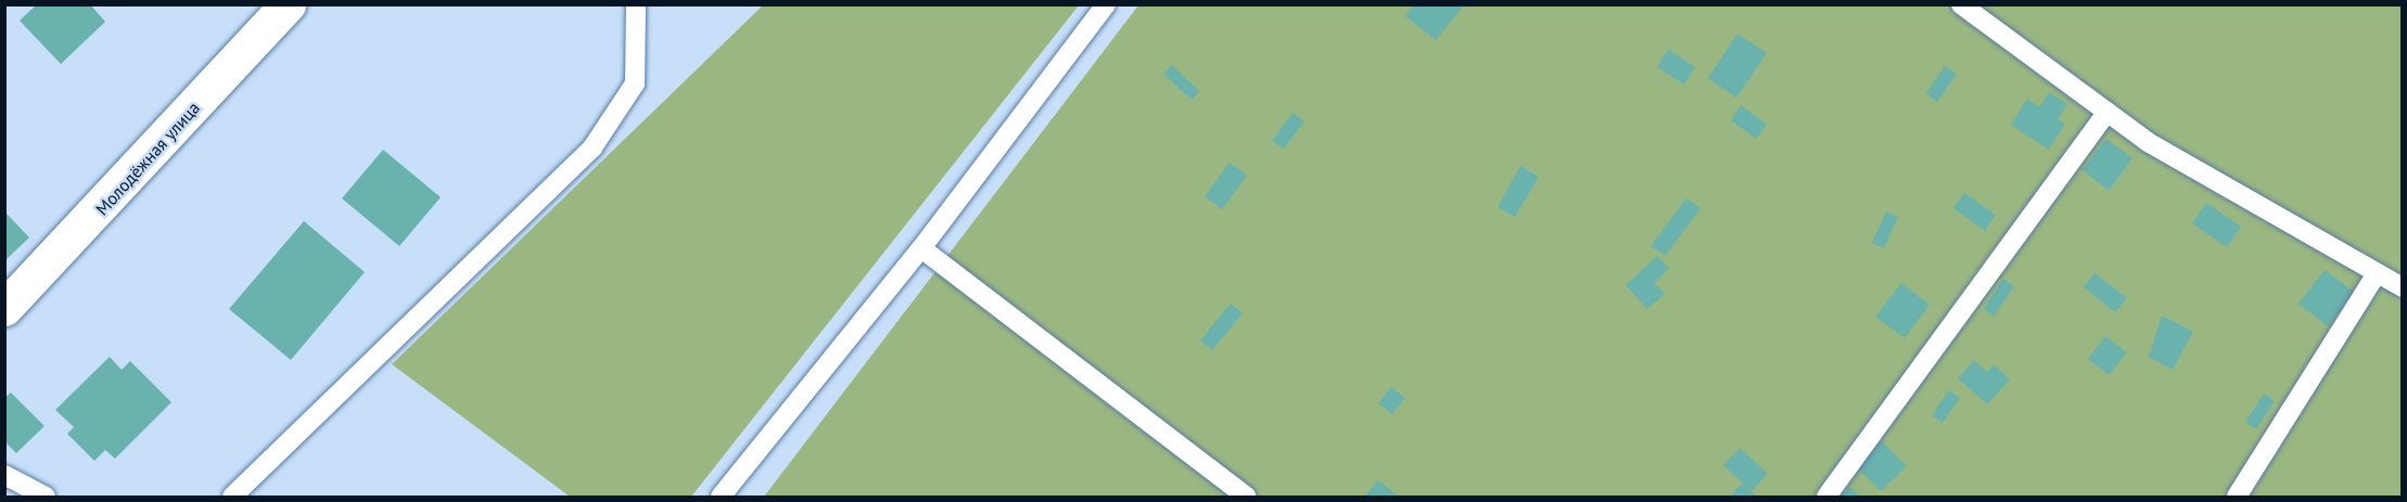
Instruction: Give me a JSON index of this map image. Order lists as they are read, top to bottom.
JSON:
{
  "streets": {
    "street": ["Молодёжная улица"]
  }
}
